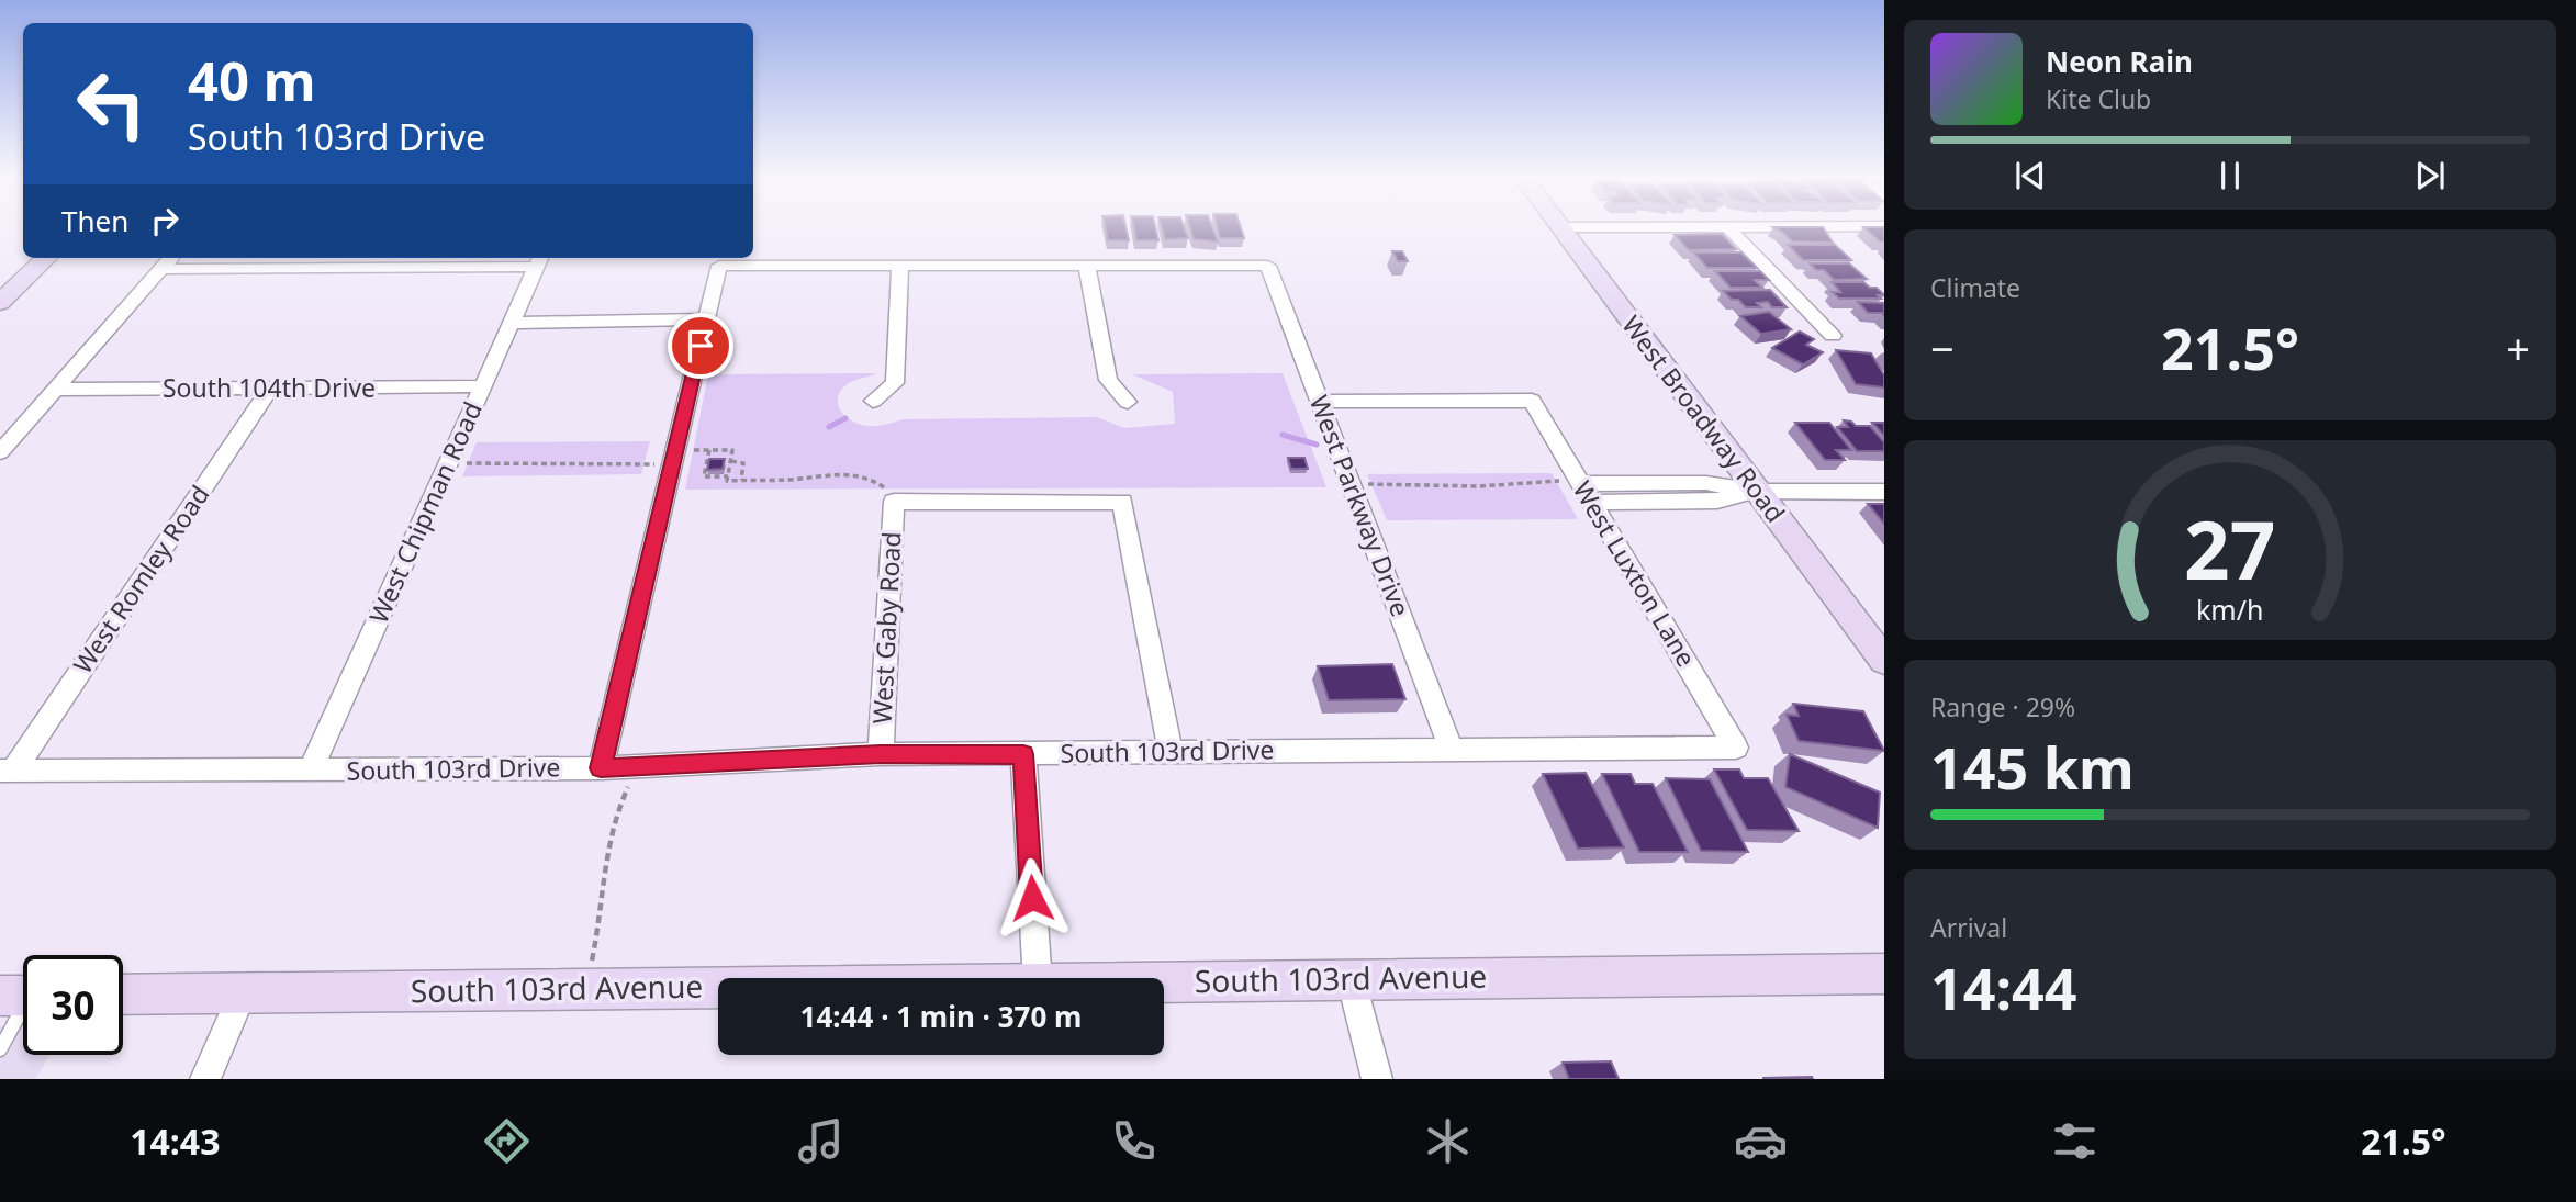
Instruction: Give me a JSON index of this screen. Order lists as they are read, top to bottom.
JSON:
{
  "streets": {
    "street": [
      "South 104th Drive",
      "West Broadway Road",
      "West Parkway Drive",
      "West Chipman Road",
      "West Luxton Lane",
      "West Romley Road",
      "West Gaby Road",
      "South 103rd Drive",
      "South 103rd Avenue"
    ]
  },
  "crossings": [
    ["South 104th Drive", "West Chipman Road"],
    ["South 104th Drive", "West Romley Road"],
    ["West Parkway Drive", "West Luxton Lane"],
    ["West Parkway Drive", "South 103rd Drive"],
    ["West Chipman Road", "South 103rd Drive"],
    ["West Luxton Lane", "South 103rd Drive"],
    ["West Romley Road", "South 103rd Drive"],
    ["West Gaby Road", "South 103rd Drive"]
  ],
  "page": {
    "turn": ["40 m", "South 103rd Drive"],
    "song": ["Neon Rain", "Kite Club"],
    "then": "Then",
    "tile": [
      "Climate",
      ["Range · 29%", "145 km"],
      ["Arrival", "14:44"]
    ],
    "heat": ["−", "21.5°", "+"],
    "limit": "30",
    "trip": "14:44 · 1 min · 370 m",
    "tabs": ["14:43", "21.5°"],
    "gauge": ["27", "km/h"]
  }
}
